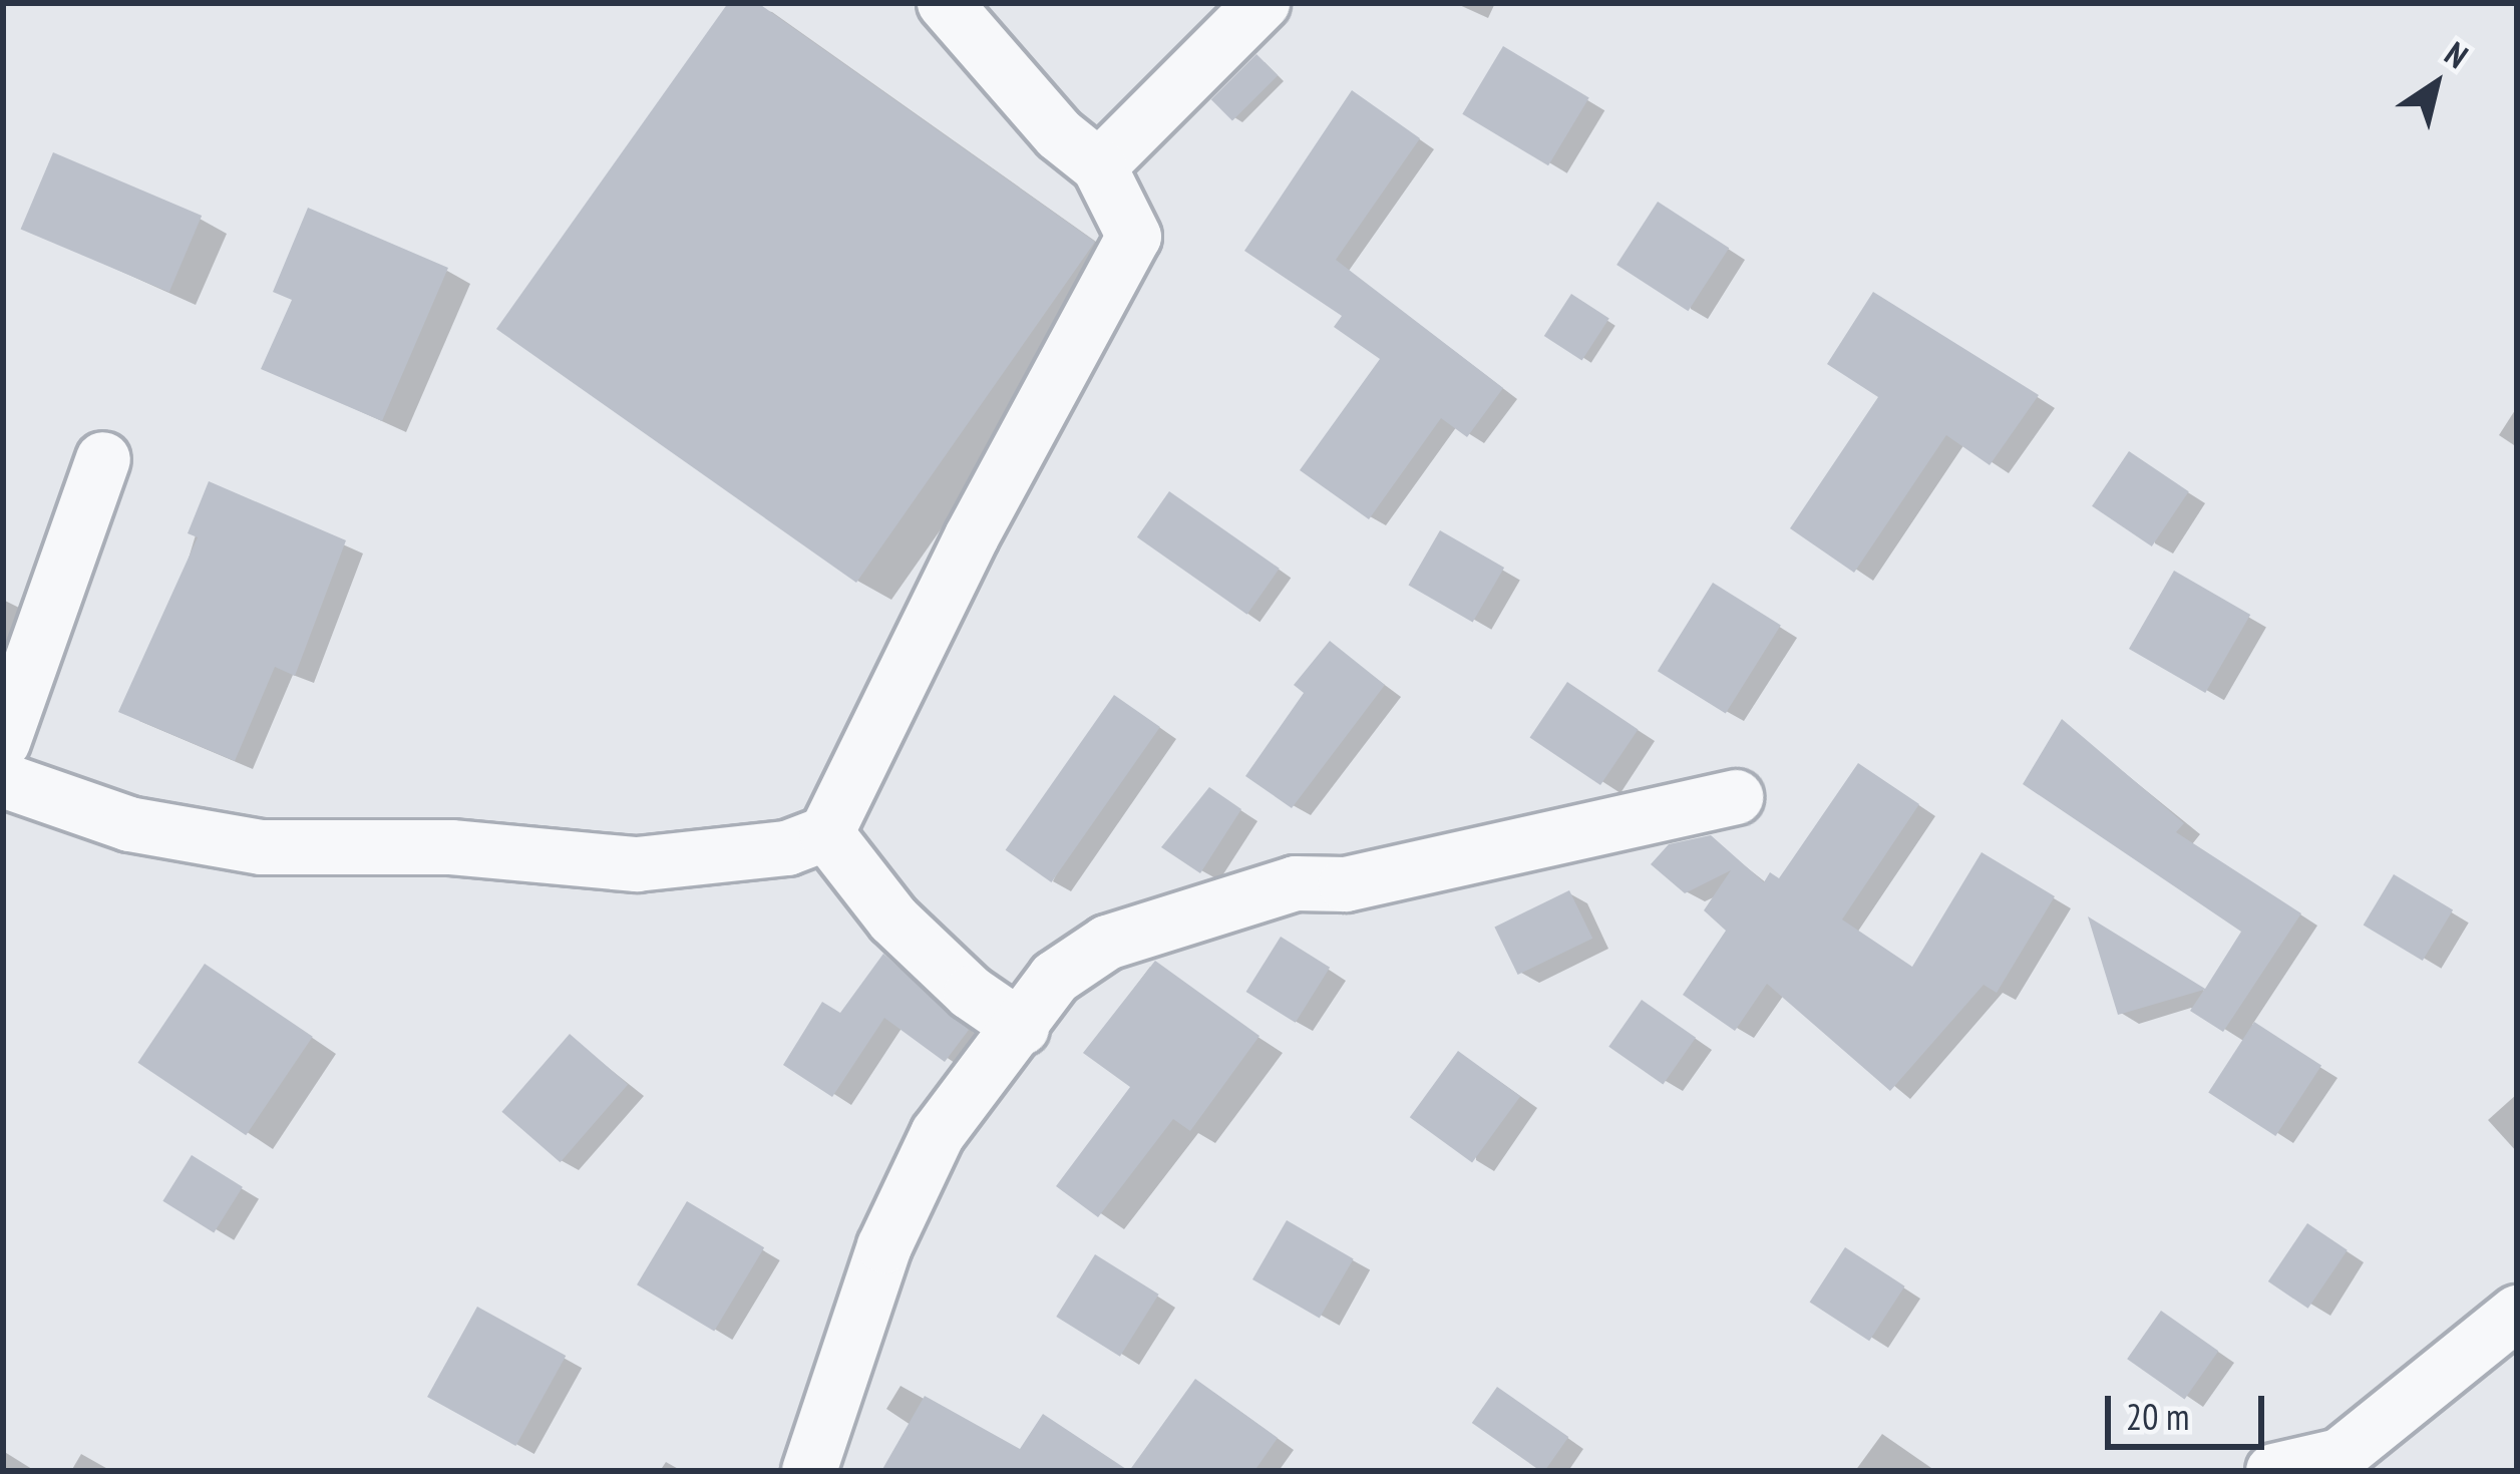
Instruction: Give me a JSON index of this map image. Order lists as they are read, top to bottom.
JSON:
{
  "scale_bar": "20 m",
  "north": "top right"
}
